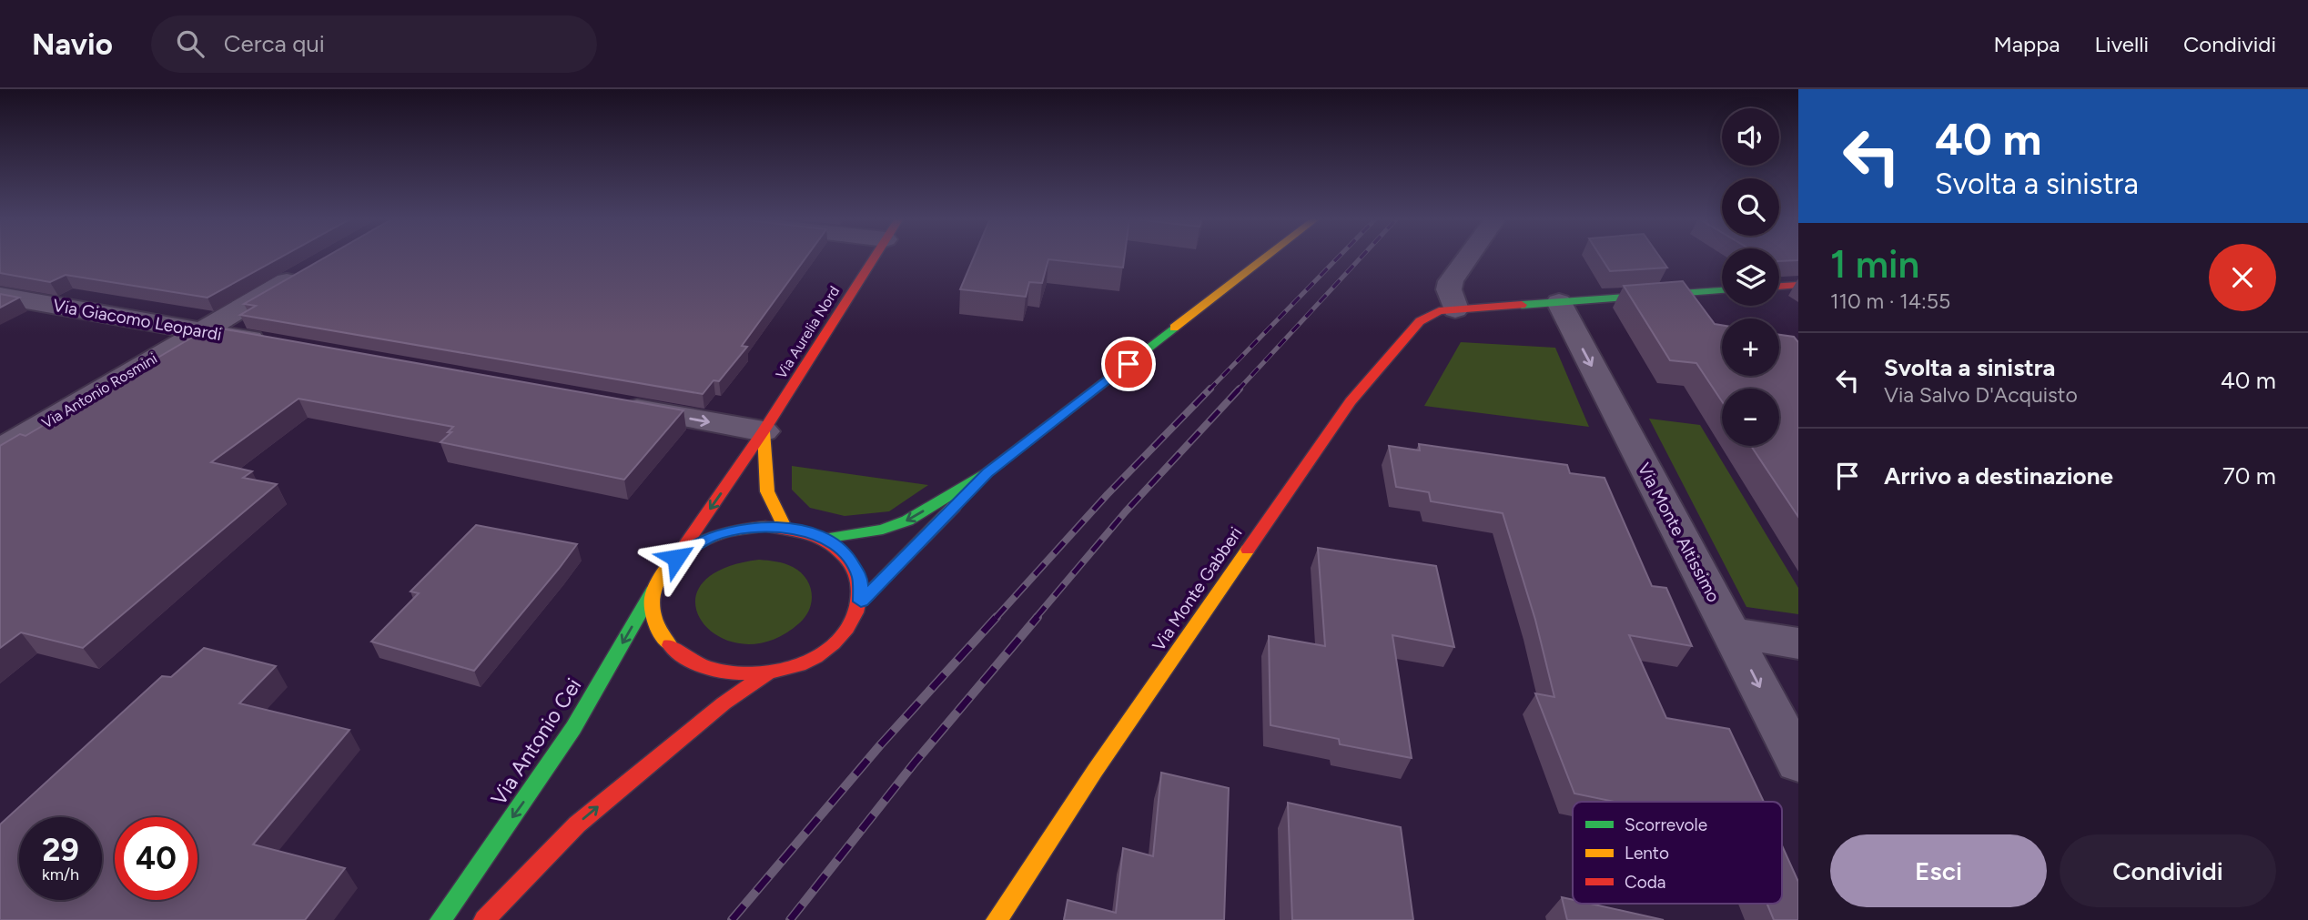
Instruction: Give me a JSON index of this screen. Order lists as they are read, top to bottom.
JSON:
{
  "streets": {
    "street": [
      "Via Giacomo Leopardi",
      "Via Aurelia Nord",
      "Via Antonio Rosmini",
      "Via Monte Altissimo",
      "Via Monte Gabberi",
      "Via Antonio Cei"
    ]
  },
  "crossings": [
    ["Via Giacomo Leopardi", "Via Antonio Rosmini"],
    ["Via Aurelia Nord", "Via Antonio Cei"],
    ["Via Monte Altissimo", "Via Monte Gabberi"]
  ],
  "one_way": ["Via Aurelia Nord", "Via Monte Altissimo"],
  "legend": ["Scorrevole", "Lento", "Coda"],
  "page": {
    "header": "Navio",
    "search": "Cerca qui",
    "nav": ["Mappa", "Livelli", "Condividi"],
    "turn": ["40 m", "Svolta a sinistra"],
    "map_buttons": ["+", "−"],
    "heading": ["1 min", "110 m · 14:55"],
    "list": [
      {
        "name": "Svolta a sinistra",
        "note": "Via Salvo D'Acquisto",
        "value": "40 m"
      },
      {
        "name": "Arrivo a destinazione",
        "value": "70 m"
      }
    ],
    "speed": "29 km/h",
    "limit": "40",
    "buttons": ["Esci", "Condividi"]
  }
}
